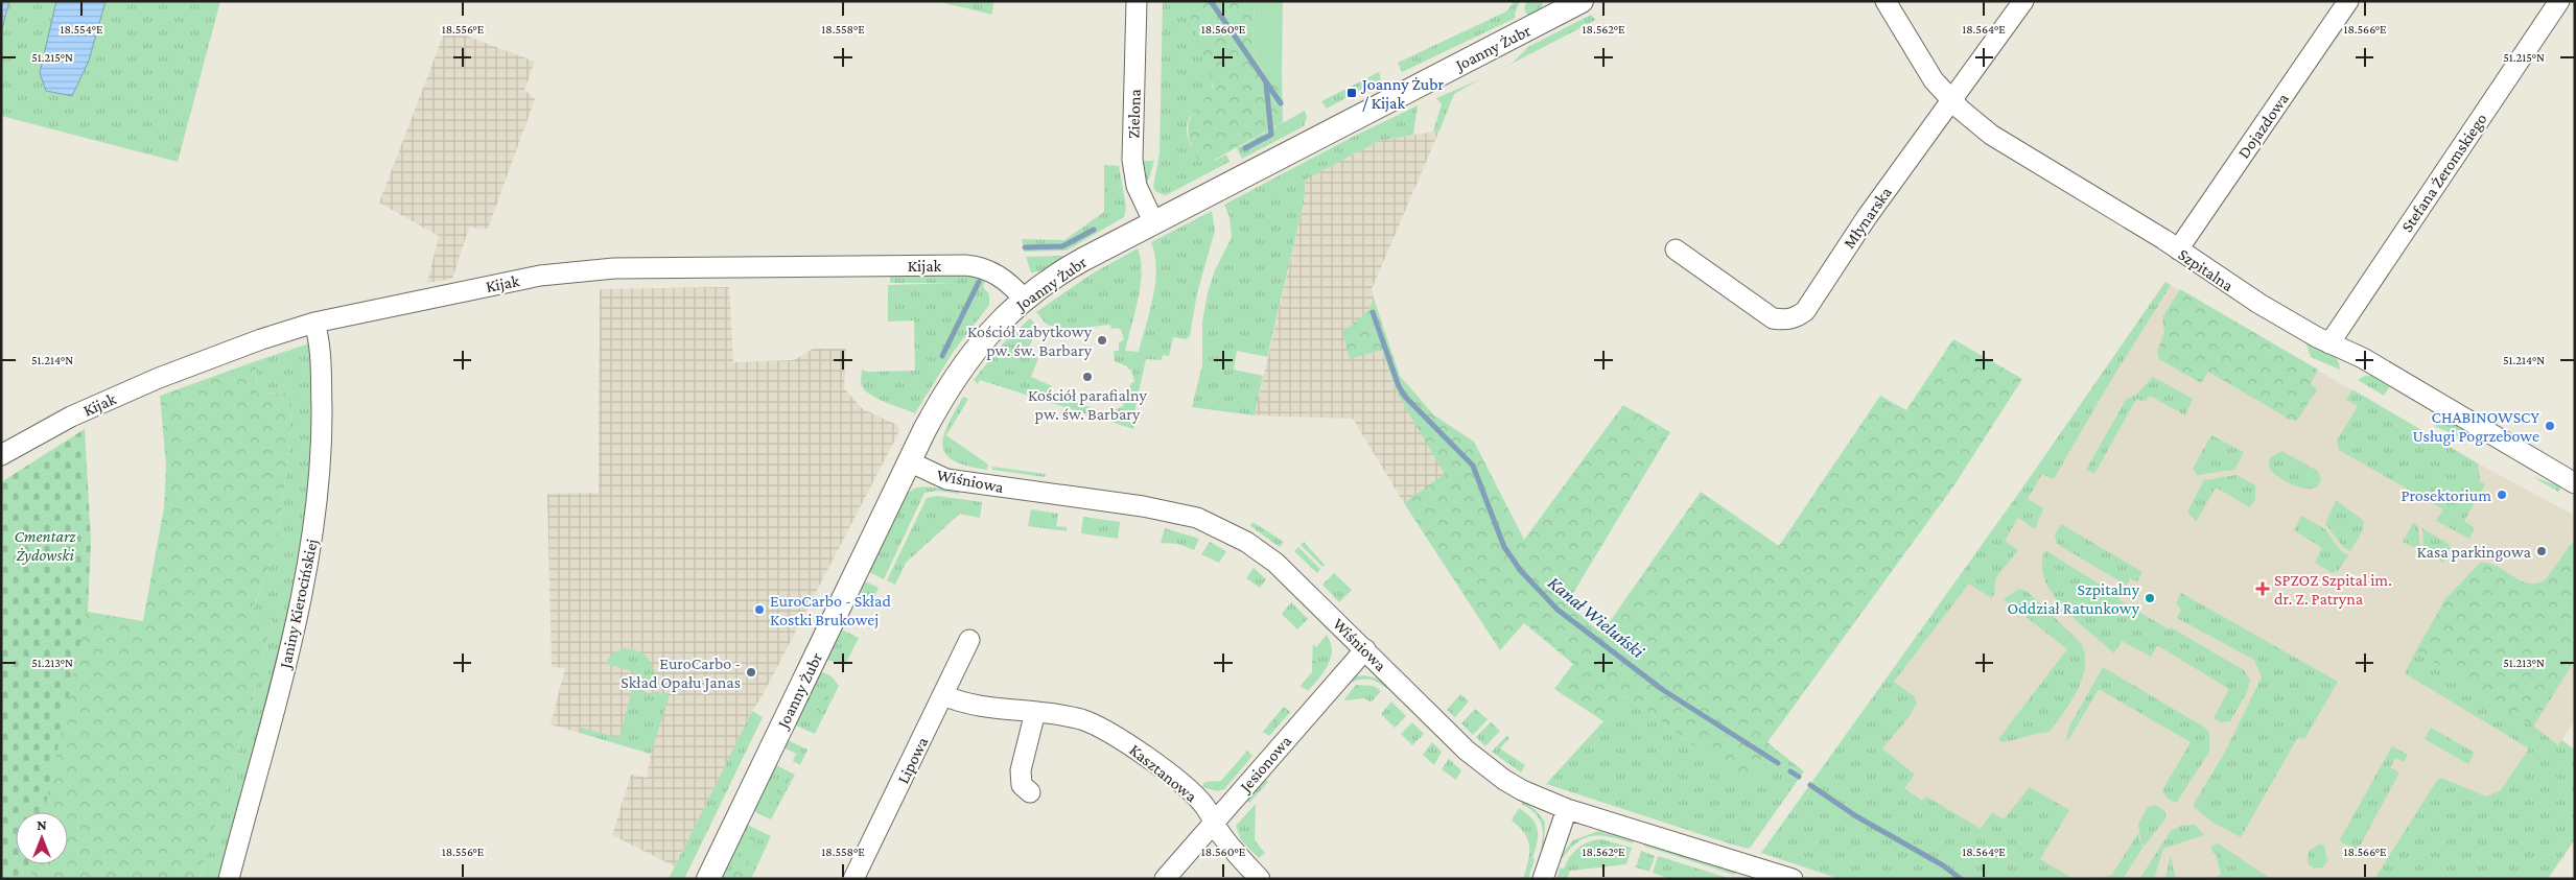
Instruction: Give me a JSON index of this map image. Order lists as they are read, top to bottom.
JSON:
{
  "streets": {
    "street": [
      "Joanny Żubr",
      "Zielona",
      "Dojazdowa",
      "Stefana Żeromskiego",
      "Młynarska",
      "Kijak",
      "Szpitalna",
      "Wiśniowa",
      "Janiny Kierocińskiej",
      "Lipowa",
      "Jesionowa",
      "Kasztanowa"
    ]
  },
  "crossings": [
    ["Joanny Żubr", "Zielona"],
    ["Joanny Żubr", "Kijak"],
    ["Joanny Żubr", "Wiśniowa"],
    ["Dojazdowa", "Szpitalna"],
    ["Stefana Żeromskiego", "Szpitalna"],
    ["Młynarska", "Szpitalna"],
    ["Kijak", "Janiny Kierocińskiej"],
    ["Wiśniowa", "Jesionowa"],
    ["Lipowa", "Kasztanowa"],
    ["Jesionowa", "Kasztanowa"]
  ],
  "water": ["Kanał Wieluński"],
  "parks": ["Cmentarz Żydowski"],
  "places": {
    "transit": ["Joanny Żubr / Kijak"],
    "other": [
      "Kościół zabytkowy pw. św. Barbary",
      "Kościół parafialny pw. św. Barbary",
      "CHABINOWSCY Usługi Pogrzebowe",
      "Prosektorium",
      "Kasa parkingowa",
      "Szpitalny Oddział Ratunkowy",
      "EuroCarbo - Skład Kostki Brukowej",
      "EuroCarbo - Skład Opału Janas"
    ],
    "health": ["SPZOZ Szpital im. dr. Z. Patryna"]
  },
  "north": "top",
  "coordinates": [
    "18.554°E",
    "18.556°E",
    "18.558°E",
    "18.560°E",
    "18.562°E",
    "18.564°E",
    "18.566°E",
    "51.215°N",
    "51.214°N",
    "51.213°N"
  ]
}
